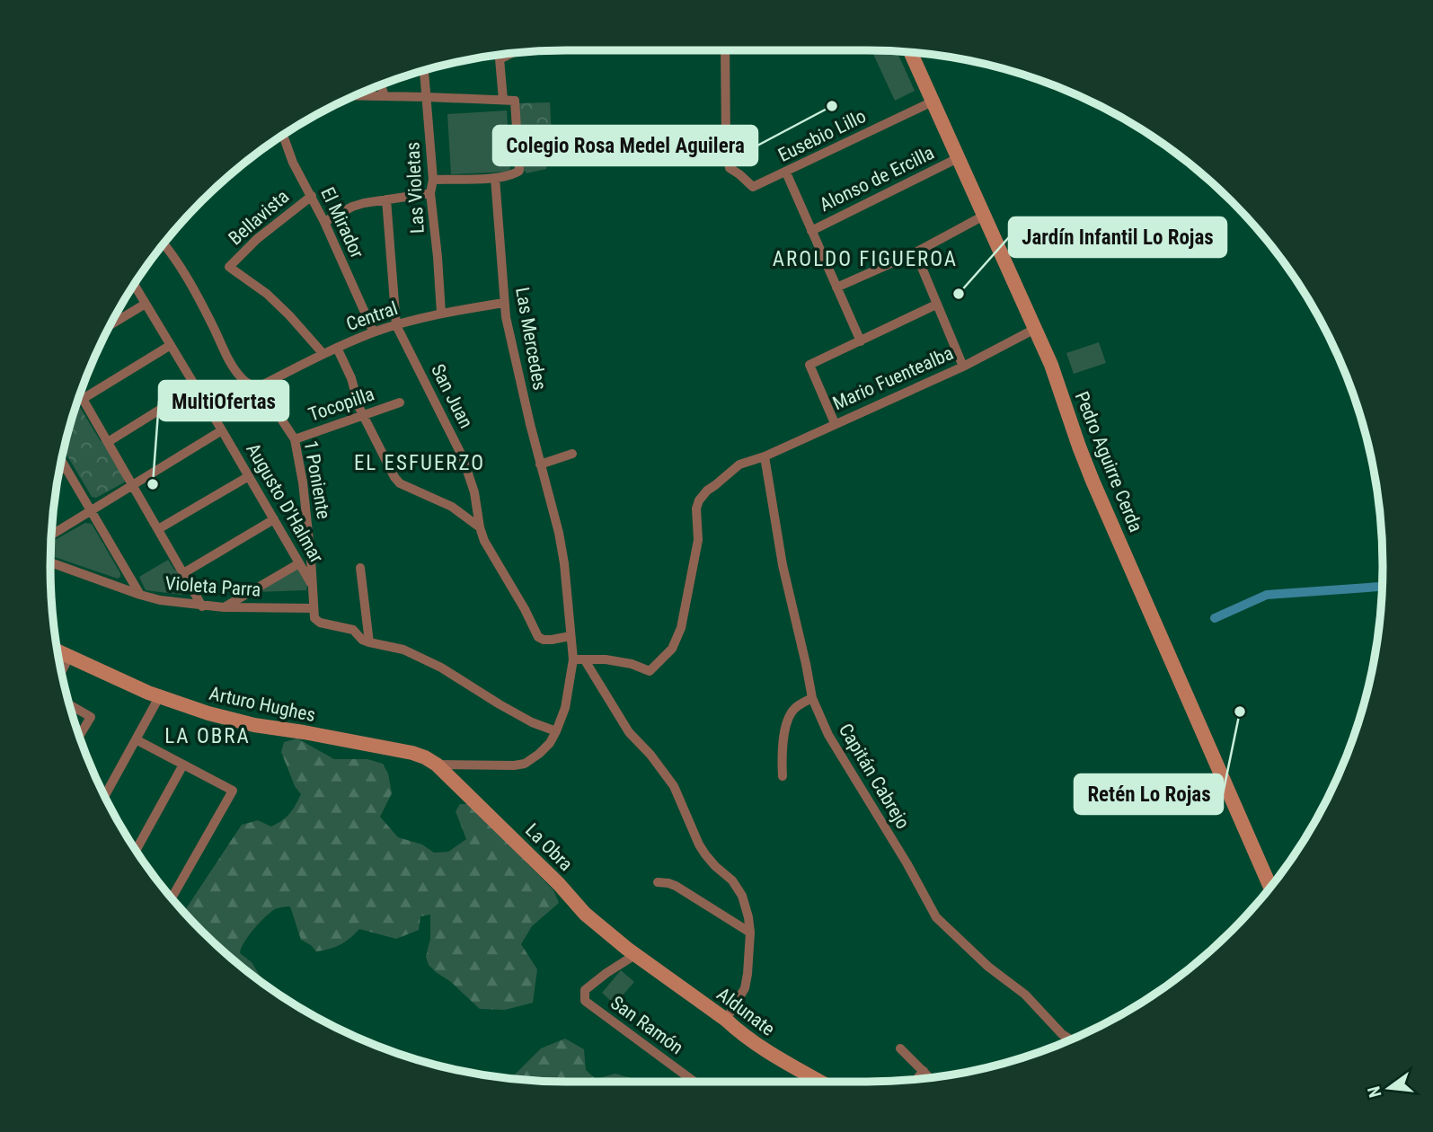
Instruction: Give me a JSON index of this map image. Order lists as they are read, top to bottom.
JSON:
{
  "streets": {
    "street": [
      "Eusebio Lillo",
      "Alonso de Ercilla",
      "Las Violetas",
      "Bellavista",
      "El Mirador",
      "Central",
      "Las Mercedes",
      "Mario Fuentealba",
      "San Juan",
      "Tocopilla",
      "Pedro Aguirre Cerda",
      "1 Poniente",
      "Augusto D'Halmar",
      "Violeta Parra",
      "Arturo Hughes",
      "Capitán Cabrejo",
      "La Obra",
      "Aldunate",
      "San Ramón"
    ]
  },
  "crossings": [
    ["Eusebio Lillo", "Pedro Aguirre Cerda"],
    ["Alonso de Ercilla", "Pedro Aguirre Cerda"],
    ["Las Violetas", "Central"],
    ["Bellavista", "El Mirador"],
    ["Bellavista", "Central"],
    ["El Mirador", "Central"],
    ["Central", "Las Mercedes"],
    ["Central", "San Juan"],
    ["Central", "1 Poniente"],
    ["Las Mercedes", "San Juan"],
    ["Mario Fuentealba", "Pedro Aguirre Cerda"],
    ["Mario Fuentealba", "Capitán Cabrejo"],
    ["Tocopilla", "1 Poniente"],
    ["1 Poniente", "Augusto D'Halmar"],
    ["1 Poniente", "Violeta Parra"],
    ["Arturo Hughes", "La Obra"],
    ["La Obra", "Aldunate"],
    ["La Obra", "San Ramón"],
    ["Aldunate", "San Ramón"]
  ],
  "districts": ["AROLDO FIGUEROA", "EL ESFUERZO", "LA OBRA"],
  "places": [
    "Colegio Rosa Medel Aguilera",
    "Jardín Infantil Lo Rojas",
    "MultiOfertas",
    "Retén Lo Rojas"
  ],
  "north": "left"
}
